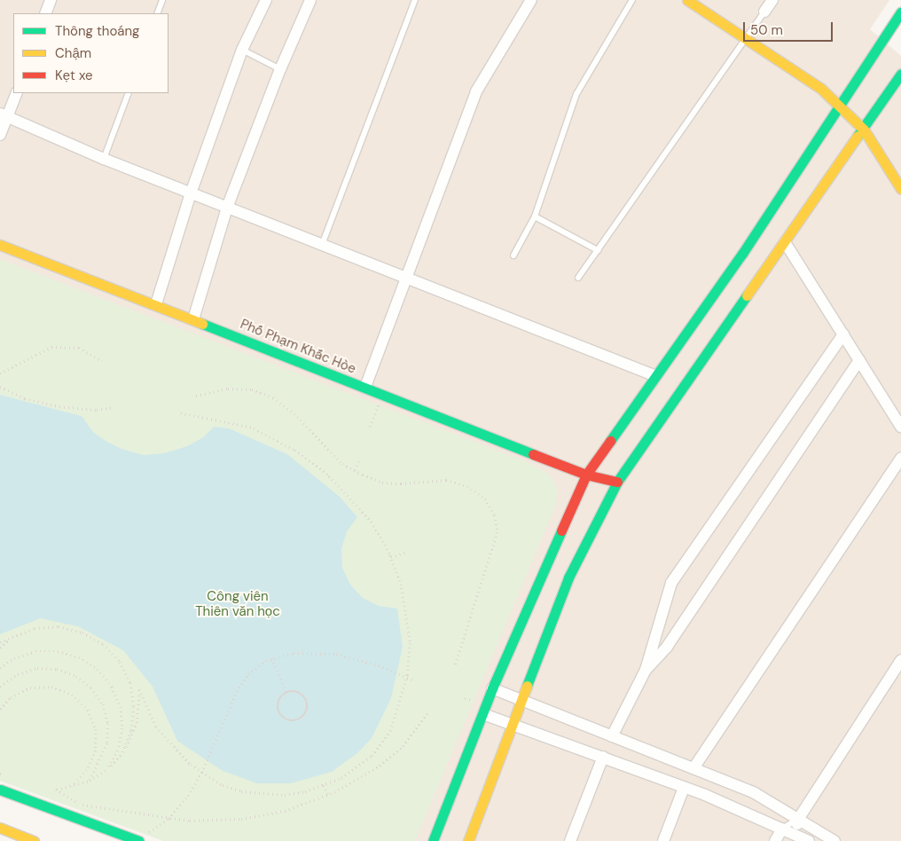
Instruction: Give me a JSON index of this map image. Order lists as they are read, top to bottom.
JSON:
{
  "streets": {
    "main road": ["Phố Phạm Khắc Hòe"]
  },
  "parks": ["Công viên Thiên văn học"],
  "legend": ["Thông thoáng", "Chậm", "Kẹt xe"],
  "scale_bar": "50 m"
}
